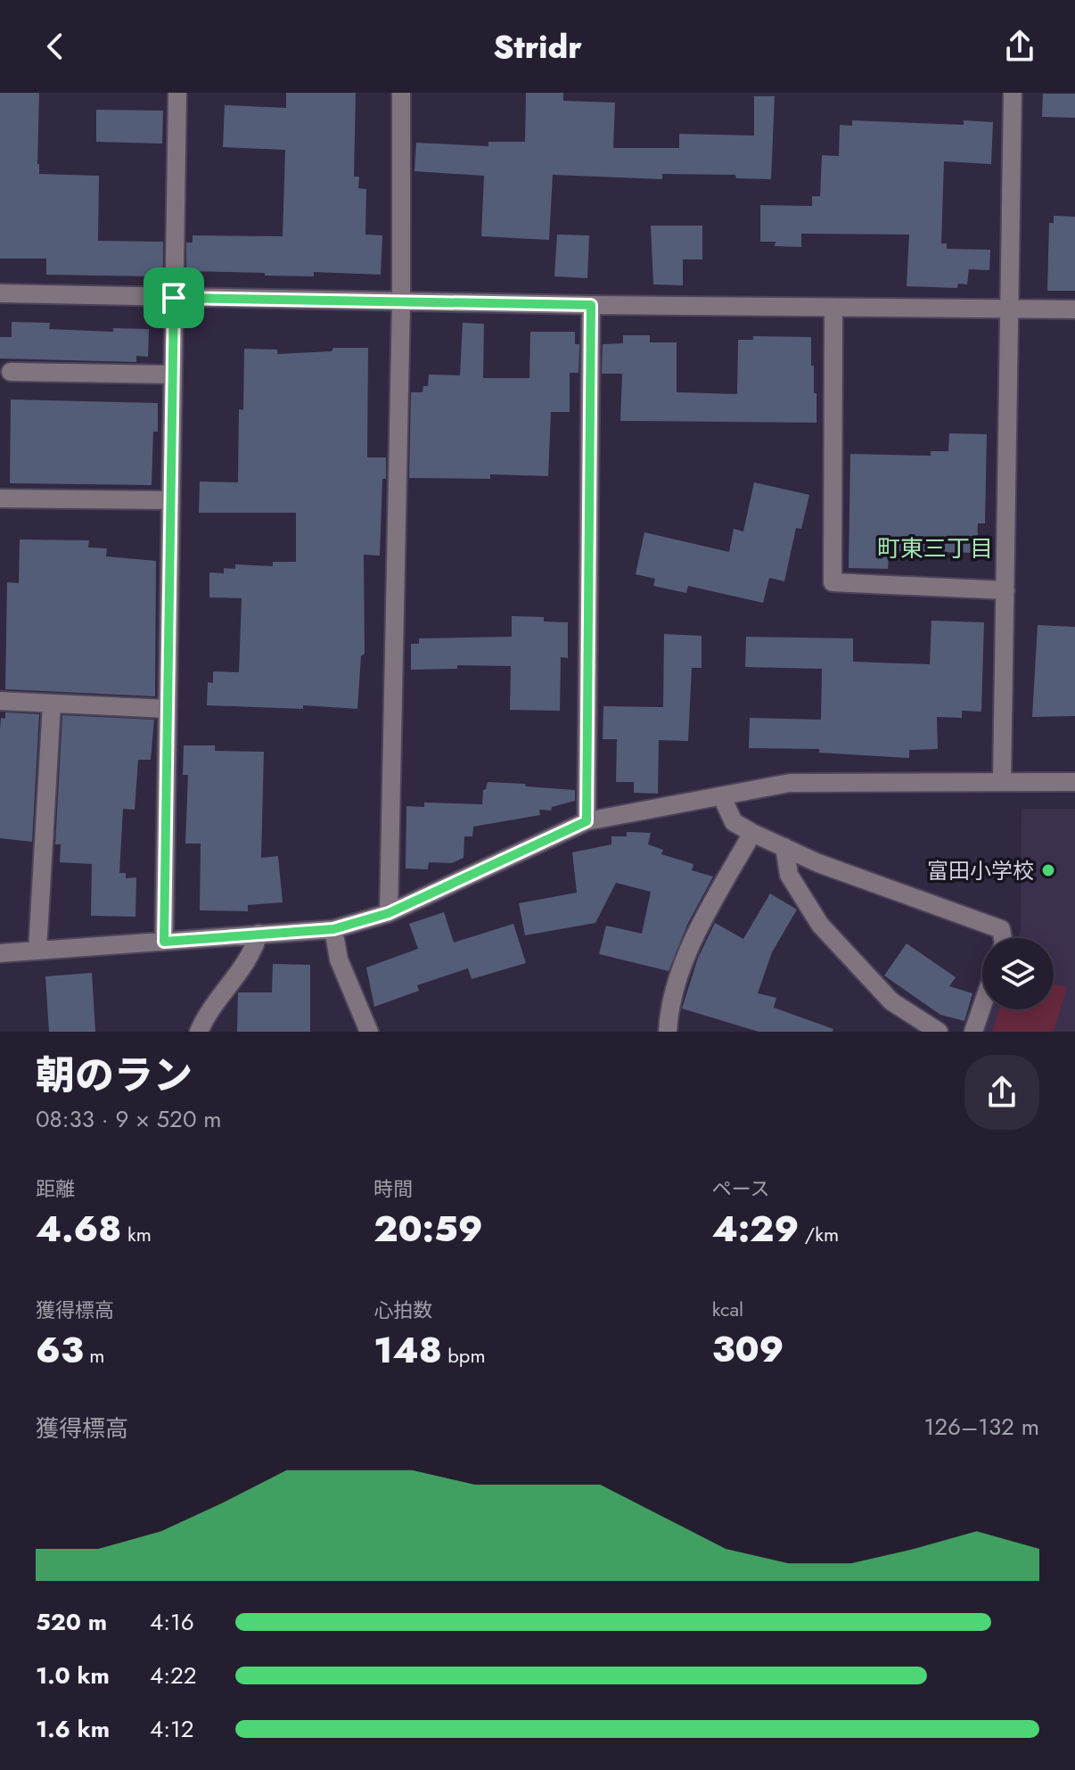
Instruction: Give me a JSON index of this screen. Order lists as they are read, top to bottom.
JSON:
{
  "districts": ["町東三丁目"],
  "places": ["富田小学校"],
  "page": {
    "header": "Stridr",
    "heading": ["朝のラン", "08:33 · 9 × 520 m"],
    "stats": [
      ["距離", "4.68 km"],
      ["時間", "20:59"],
      ["ペース", "4:29 /km"],
      ["獲得標高", "63 m"],
      ["心拍数", "148 bpm"],
      ["kcal", "309"]
    ],
    "chart": ["獲得標高", "126–132 m"],
    "list": [
      {
        "name": "520 m",
        "note": "4:16"
      },
      {
        "name": "1.0 km",
        "note": "4:22"
      },
      {
        "name": "1.6 km",
        "note": "4:12"
      }
    ]
  }
}
